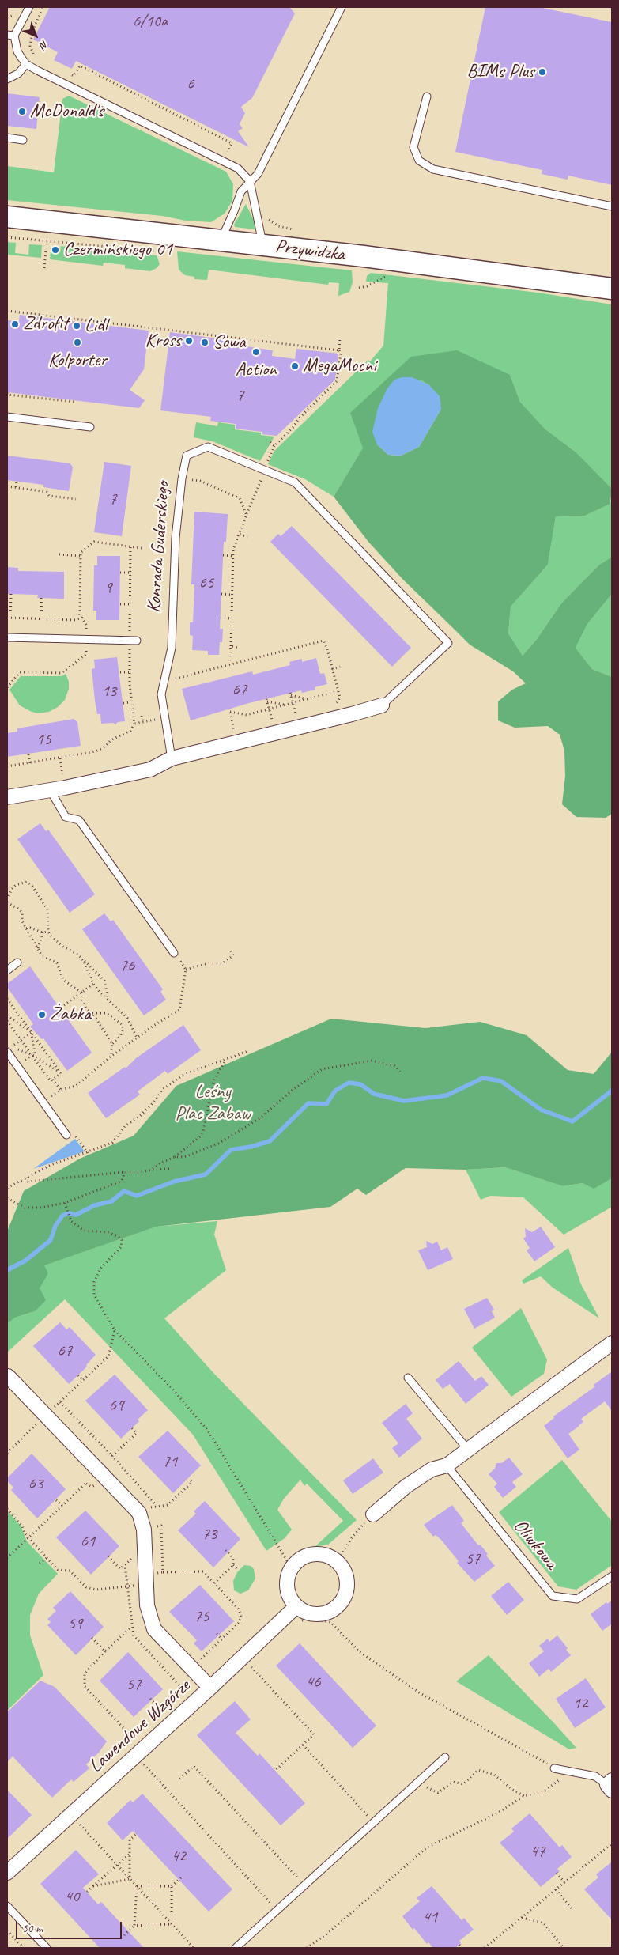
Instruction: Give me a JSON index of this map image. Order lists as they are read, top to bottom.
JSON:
{
  "streets": {
    "street": ["Przywidzka", "Lawendowe Wzgórze"],
    "lane": ["Konrada Guderskiego", "Oliwkowa"]
  },
  "parks": ["Leśny Plac Zabaw"],
  "places": [
    "BIMs Plus",
    "McDonald's",
    "Czermińskiego 01",
    "Zdrofit",
    "Lidl",
    "Kross",
    "Kolporter",
    "Sowa",
    "Action",
    "MegaMocni",
    "Żabka"
  ],
  "house_numbers": [
    "6/10a",
    "6",
    "7",
    "7",
    "65",
    "9",
    "67",
    "13",
    "15",
    "76",
    "67",
    "69",
    "71",
    "63",
    "73",
    "61",
    "57",
    "75",
    "59",
    "46",
    "57",
    "12",
    "47",
    "42",
    "40",
    "41"
  ],
  "scale_bar": "50 m",
  "north": "bottom right"
}
